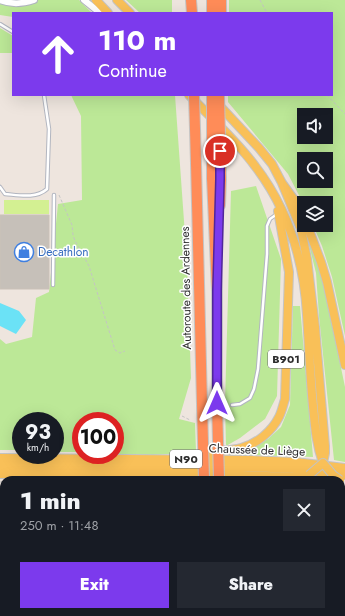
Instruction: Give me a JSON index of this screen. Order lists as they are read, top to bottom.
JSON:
{
  "streets": {
    "highway": ["Autoroute des Ardennes"],
    "main road": ["B901", "Chaussée de Liège", "N90"]
  },
  "crossings": [
    ["B901", "Chaussée de Liège"]
  ],
  "places": {
    "shop": ["Decathlon"]
  },
  "page": {
    "turn": ["110 m", "Continue"],
    "speed": "93 km/h",
    "limit": "100",
    "heading": ["1 min", "250 m · 11:48"],
    "buttons": ["Exit", "Share"]
  }
}
